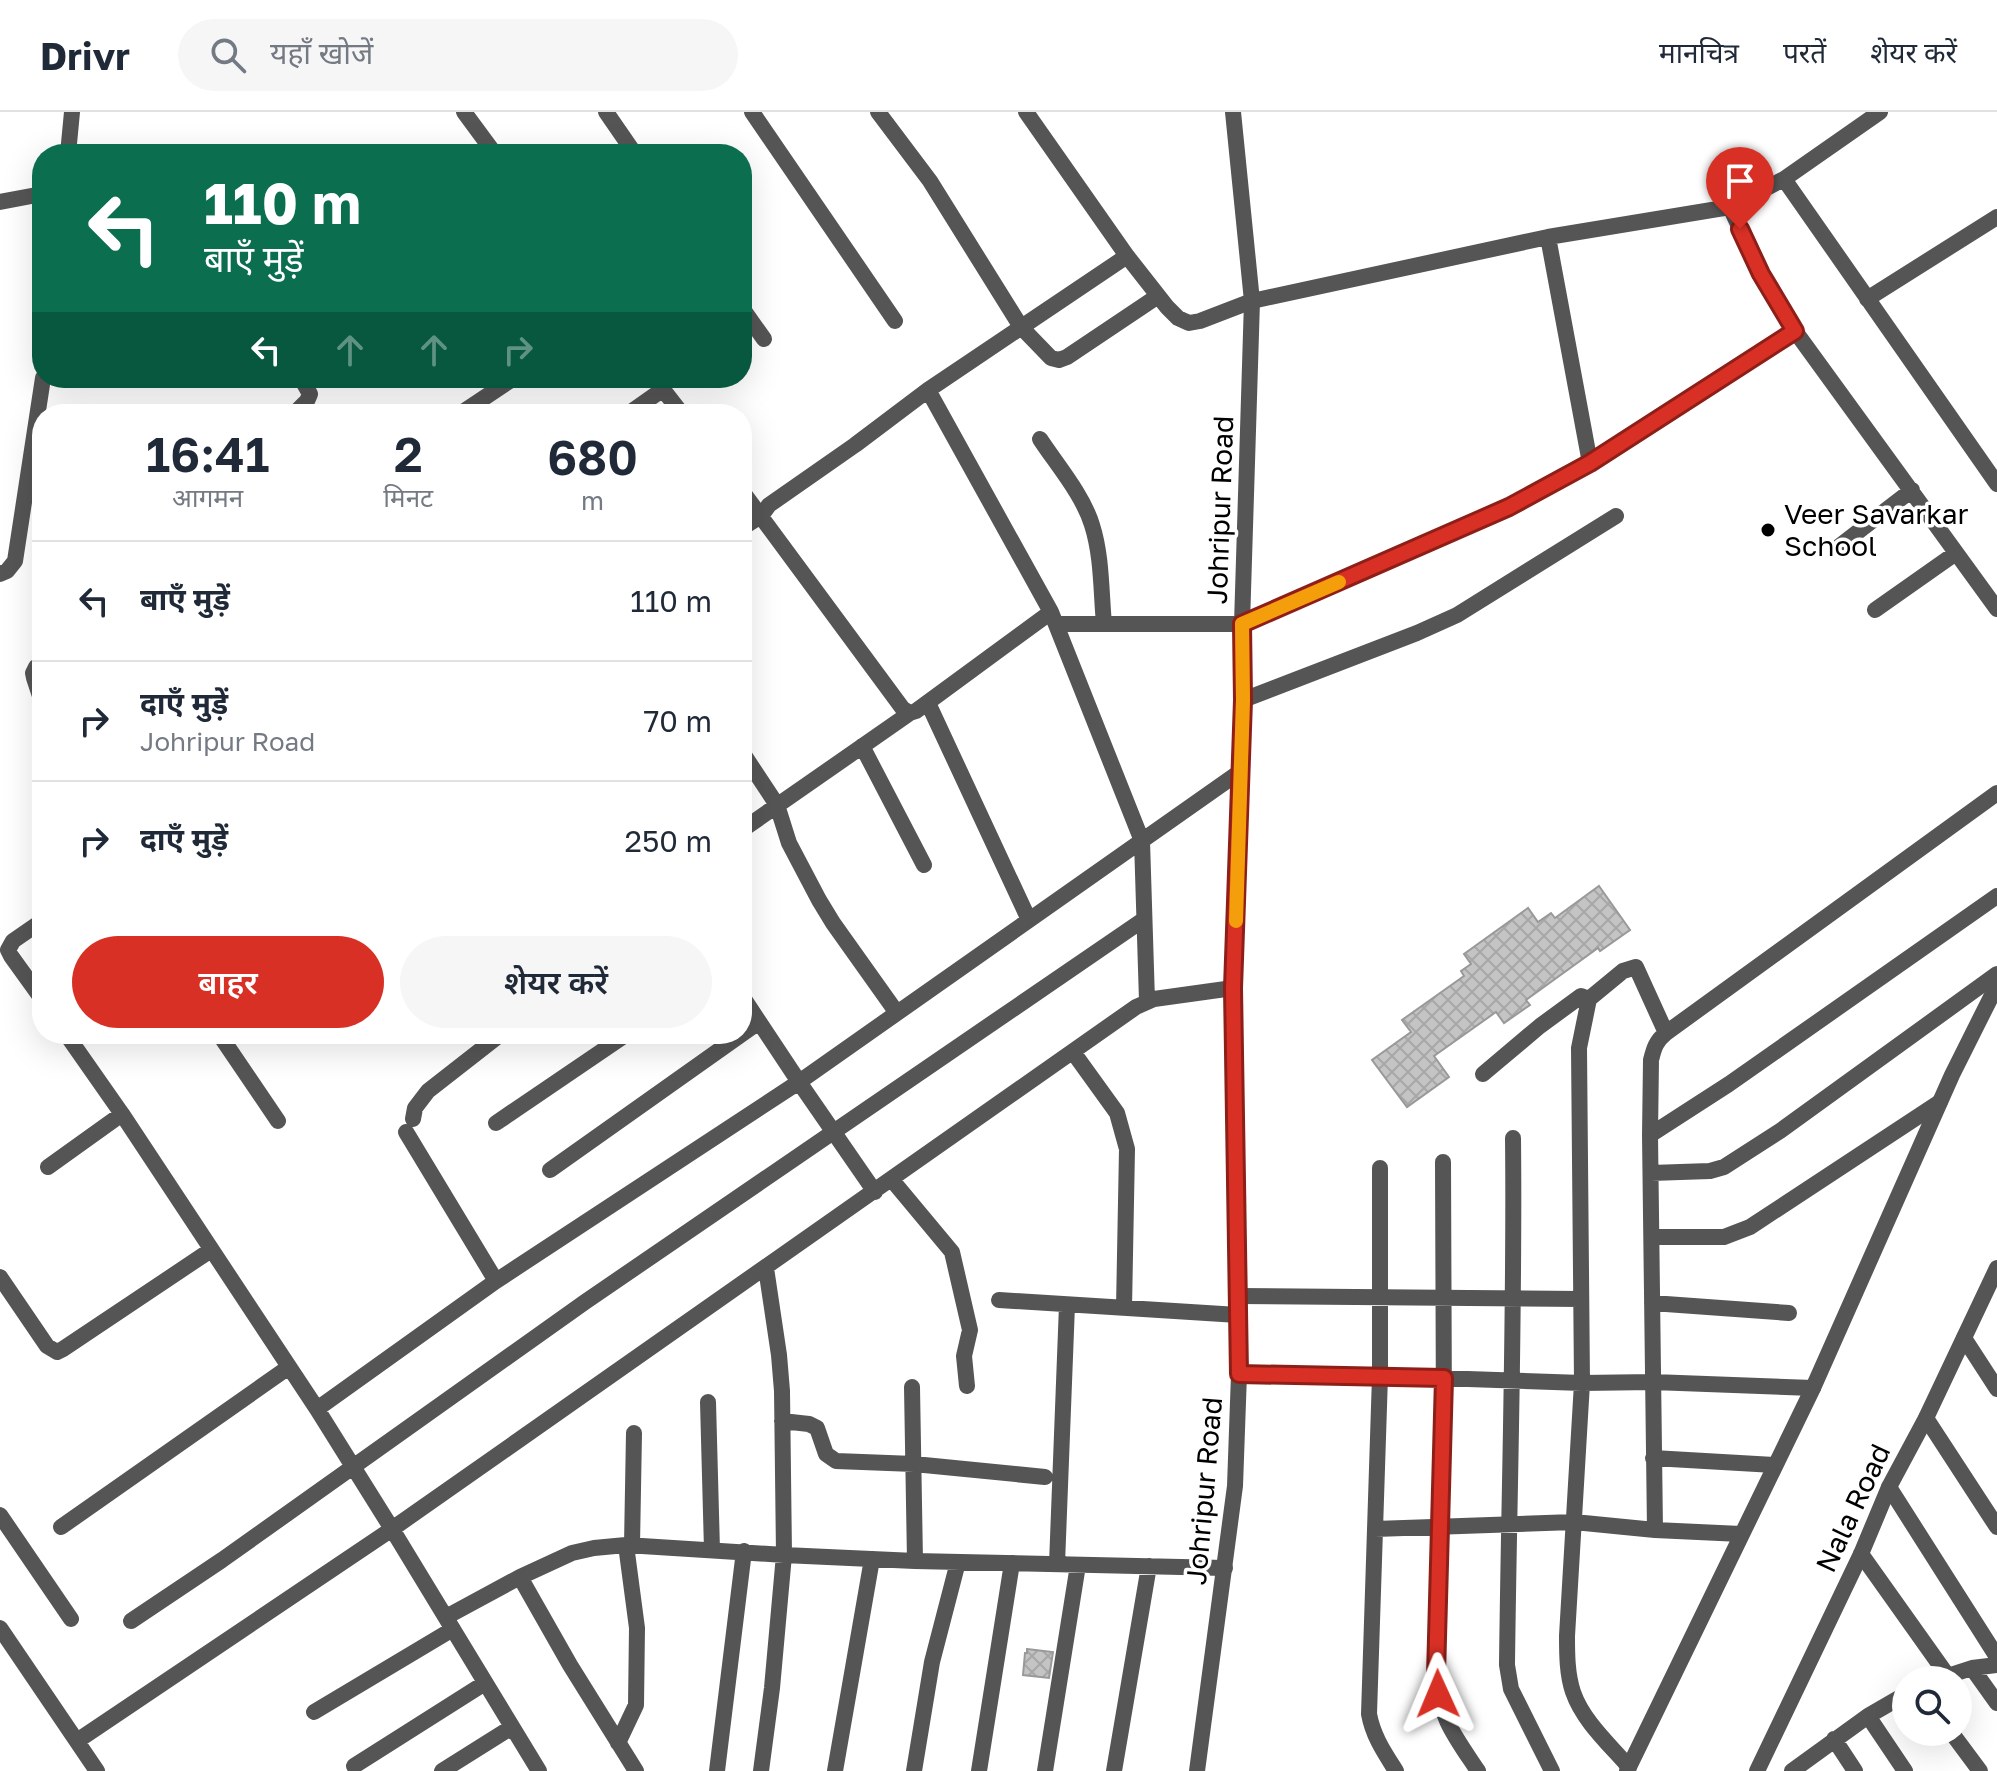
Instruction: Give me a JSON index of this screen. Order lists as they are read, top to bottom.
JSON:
{
  "streets": {
    "street": ["Johripur Road", "Nala Road"]
  },
  "places": ["Veer Savarkar School"],
  "page": {
    "header": "Drivr",
    "search": "यहाँ खोजें",
    "nav": ["मानचित्र", "परतें", "शेयर करें"],
    "turn": ["110 m", "बाएँ मुड़ें"],
    "eta": [
      "16:41",
      "आगमन",
      "2",
      "मिनट",
      "680",
      "m"
    ],
    "list": [
      {
        "name": "बाएँ मुड़ें",
        "value": "110 m"
      },
      {
        "name": "दाएँ मुड़ें",
        "note": "Johripur Road",
        "value": "70 m"
      },
      {
        "name": "दाएँ मुड़ें",
        "value": "250 m"
      }
    ],
    "buttons": ["बाहर", "शेयर करें"]
  }
}
